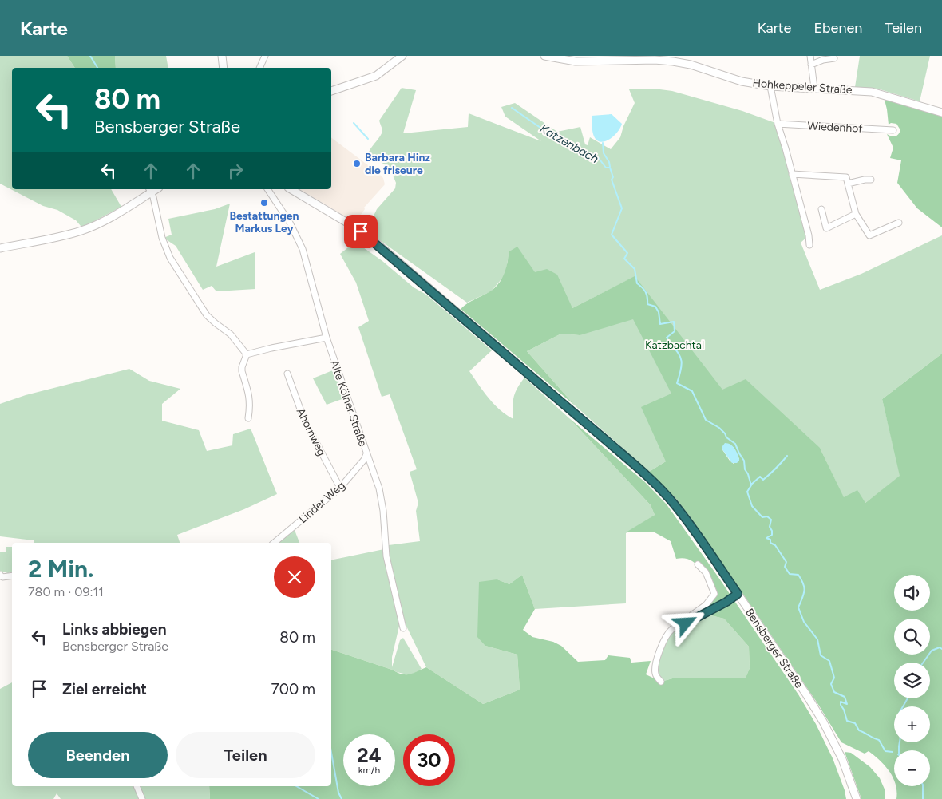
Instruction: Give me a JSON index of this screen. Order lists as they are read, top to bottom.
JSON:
{
  "streets": {
    "main road": ["Hohkeppeler Straße", "Bensberger Straße"],
    "street": [
      "Wiedenhof",
      "Alte Kölner Straße",
      "Ahornweg",
      "Linder Weg"
    ]
  },
  "crossings": [
    ["Alte Kölner Straße", "Linder Weg"],
    ["Ahornweg", "Linder Weg"]
  ],
  "water": ["Katzenbach"],
  "parks": ["Katzbachtal"],
  "places": ["Barbara Hinz die friseure", "Bestattungen Markus Ley"],
  "page": {
    "header": "Karte",
    "nav": ["Karte", "Ebenen", "Teilen"],
    "turn": ["80 m", "Bensberger Straße"],
    "heading": ["2 Min.", "780 m · 09:11"],
    "map_buttons": ["+", "−"],
    "list": [
      {
        "name": "Links abbiegen",
        "note": "Bensberger Straße",
        "value": "80 m"
      },
      {
        "name": "Ziel erreicht",
        "value": "700 m"
      }
    ],
    "buttons": ["Beenden", "Teilen"],
    "speed": "24 km/h",
    "limit": "30"
  }
}
